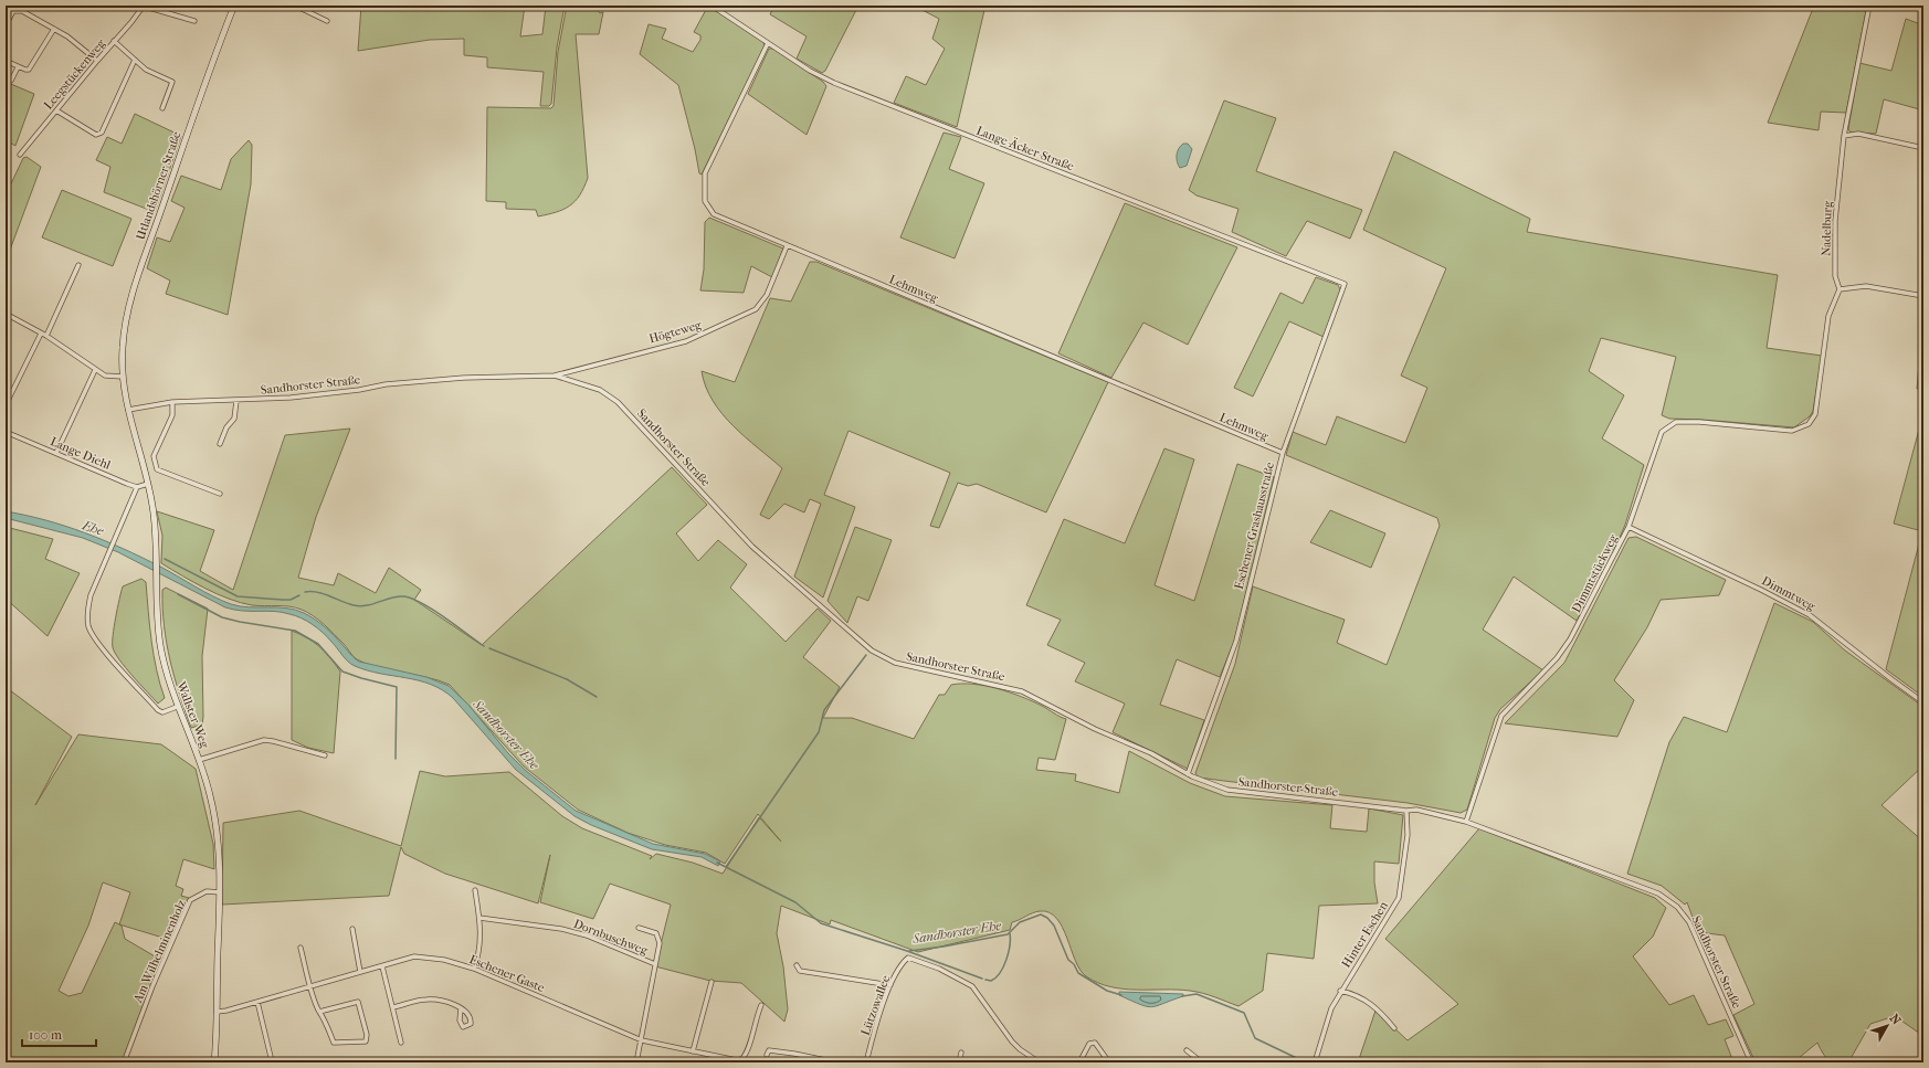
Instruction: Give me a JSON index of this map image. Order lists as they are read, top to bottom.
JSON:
{
  "streets": {
    "street": [
      "Leegstückenweg",
      "Lange-Äcker-Straße",
      "Utlandshörner Straße",
      "Nadelburg",
      "Lehmweg",
      "Högteweg",
      "Sandhorster Straße",
      "Lange Diehl",
      "Eschener Grashausstraße",
      "Dimmtstückweg",
      "Dimmtweg",
      "Wallster Weg",
      "Hinter Eschen",
      "Dornbuschweg",
      "Am Wilhelminenholz",
      "Eschener Gaste",
      "Lützowallee"
    ]
  },
  "crossings": [
    ["Lange-Äcker-Straße", "Lehmweg"],
    ["Lange-Äcker-Straße", "Eschener Grashausstraße"],
    ["Utlandshörner Straße", "Wallster Weg"],
    ["Nadelburg", "Dimmtstückweg"],
    ["Lehmweg", "Högteweg"],
    ["Lehmweg", "Eschener Grashausstraße"],
    ["Högteweg", "Sandhorster Straße"],
    ["Sandhorster Straße", "Eschener Grashausstraße"],
    ["Sandhorster Straße", "Dimmtstückweg"],
    ["Sandhorster Straße", "Wallster Weg"],
    ["Sandhorster Straße", "Hinter Eschen"],
    ["Dimmtstückweg", "Dimmtweg"],
    ["Wallster Weg", "Am Wilhelminenholz"],
    ["Wallster Weg", "Eschener Gaste"]
  ],
  "water": ["Ehe", "Sandhorster Ehe"],
  "scale_bar": "100 m",
  "north": "top right"
}
